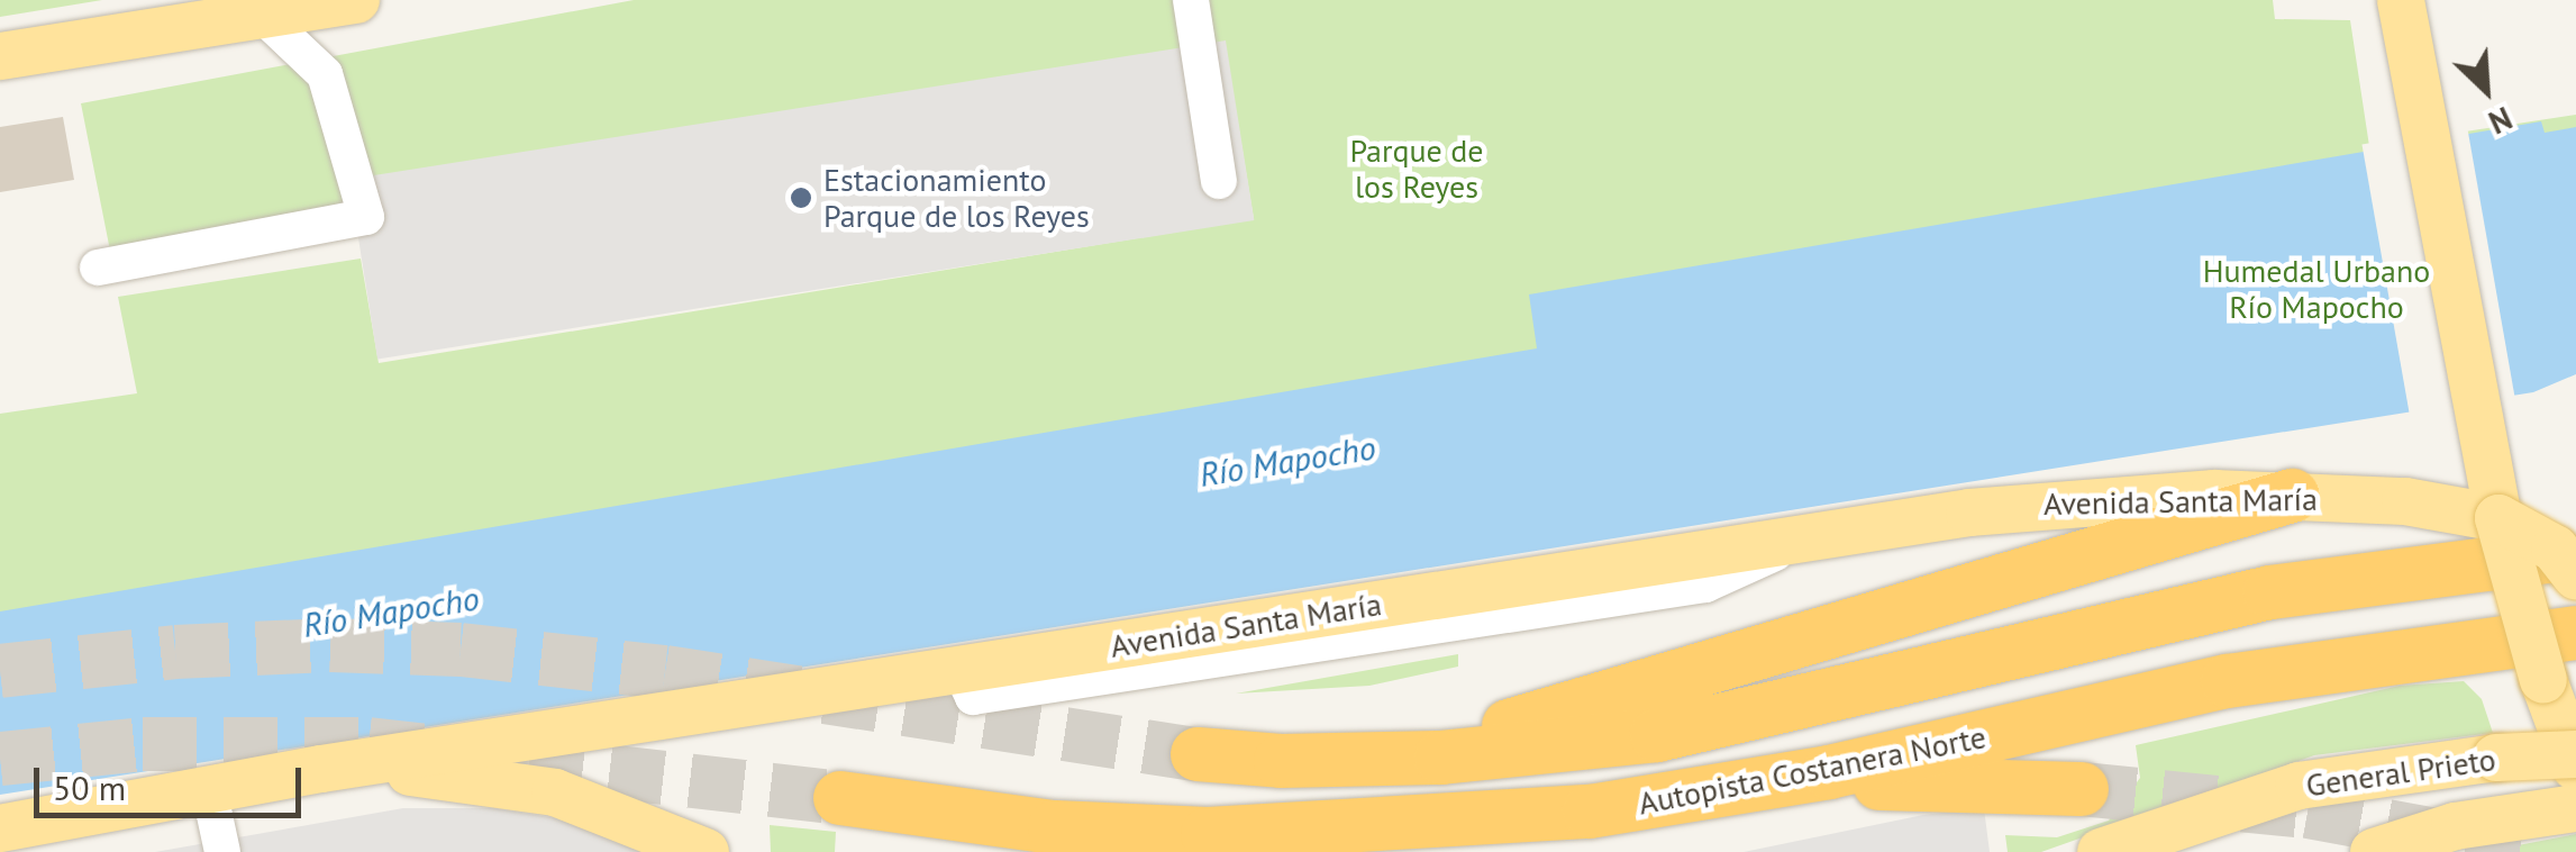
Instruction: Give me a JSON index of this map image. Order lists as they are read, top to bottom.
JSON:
{
  "streets": {
    "highway": ["Autopista Costanera Norte"],
    "main road": ["Avenida Santa María", "General Prieto"]
  },
  "water": ["Río Mapocho"],
  "parks": ["Parque de los Reyes", "Humedal Urbano Río Mapocho"],
  "places": ["Estacionamiento Parque de los Reyes"],
  "scale_bar": "50 m",
  "north": "bottom right"
}
